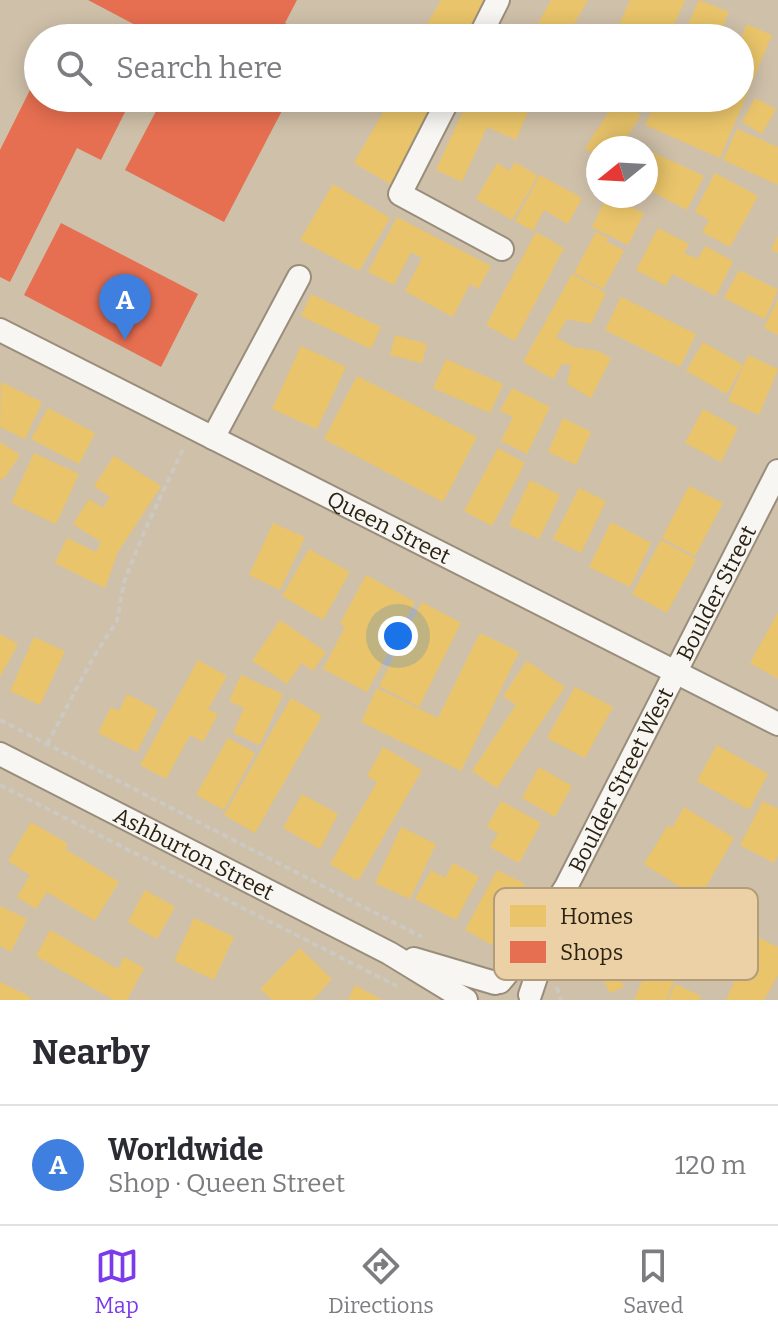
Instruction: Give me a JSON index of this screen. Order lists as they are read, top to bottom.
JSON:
{
  "streets": {
    "street": [
      "Queen Street",
      "Boulder Street",
      "Boulder Street West",
      "Ashburton Street"
    ]
  },
  "crossings": [
    ["Queen Street", "Boulder Street"],
    ["Queen Street", "Boulder Street West"],
    ["Boulder Street", "Boulder Street West"],
    ["Boulder Street West", "Ashburton Street"]
  ],
  "legend": ["Homes", "Shops"],
  "north": "left",
  "page": {
    "search": "Search here",
    "pins": "A",
    "heading": "Nearby",
    "list": [
      {
        "mark": "A",
        "name": "Worldwide",
        "note": "Shop · Queen Street",
        "value": "120 m"
      }
    ],
    "nav": ["Map", "Directions", "Saved"]
  }
}
